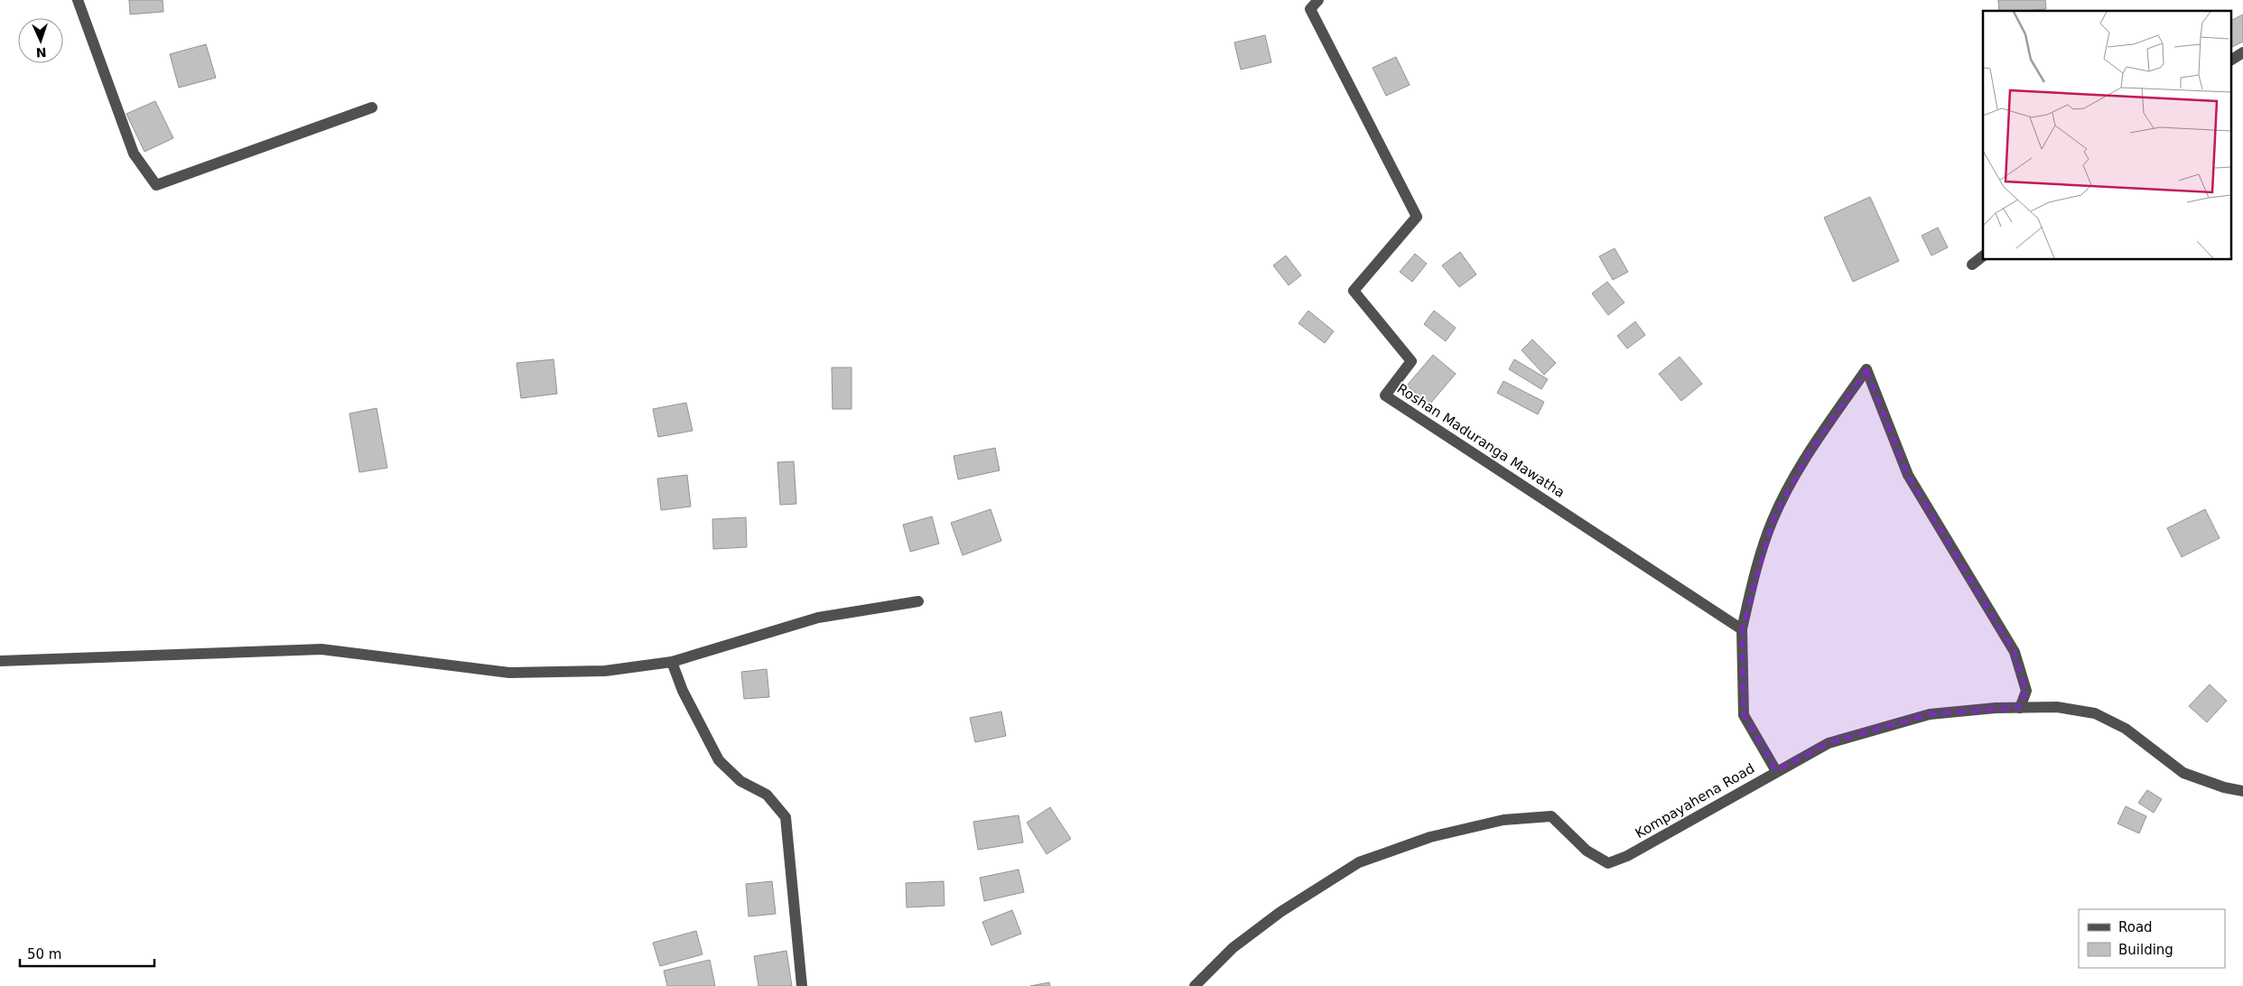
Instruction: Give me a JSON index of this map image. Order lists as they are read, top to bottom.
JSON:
{
  "streets": {
    "street": ["Roshan Maduranga Mawatha", "Kompayahena Road"]
  },
  "legend": ["Road", "Building"],
  "scale_bar": "50 m",
  "north": "bottom"
}
